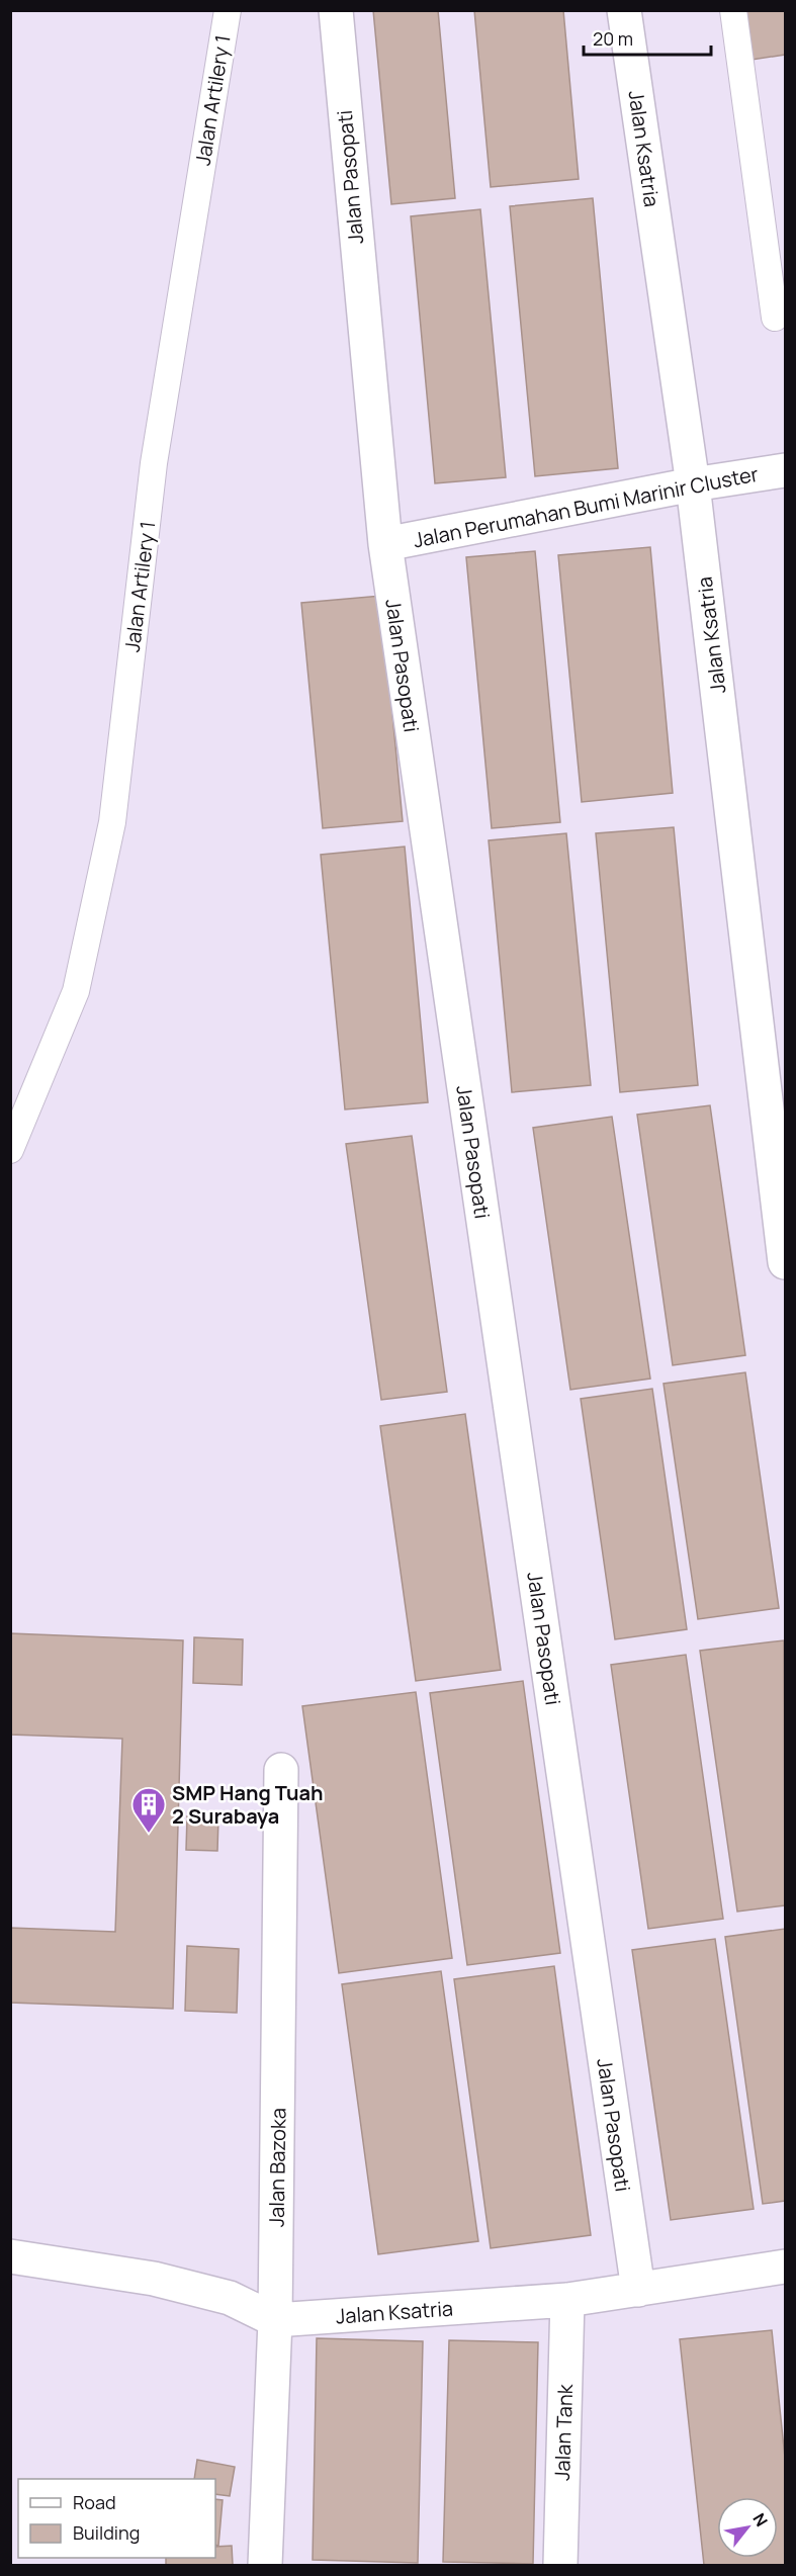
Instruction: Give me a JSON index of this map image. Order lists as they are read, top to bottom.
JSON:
{
  "streets": {
    "street": [
      "Jalan Ksatria",
      "Jalan Pasopati",
      "Jalan Perumahan Bumi Marinir Cluster",
      "Jalan Bazoka",
      "Jalan Tank"
    ],
    "lane": ["Jalan Artilery 1"]
  },
  "crossings": [
    ["Jalan Ksatria", "Jalan Pasopati"],
    ["Jalan Ksatria", "Jalan Perumahan Bumi Marinir Cluster"],
    ["Jalan Ksatria", "Jalan Bazoka"],
    ["Jalan Ksatria", "Jalan Tank"],
    ["Jalan Pasopati", "Jalan Perumahan Bumi Marinir Cluster"]
  ],
  "places": {
    "building": ["SMP Hang Tuah 2 Surabaya"]
  },
  "legend": ["Road", "Building"],
  "scale_bar": "20 m",
  "north": "top right"
}
